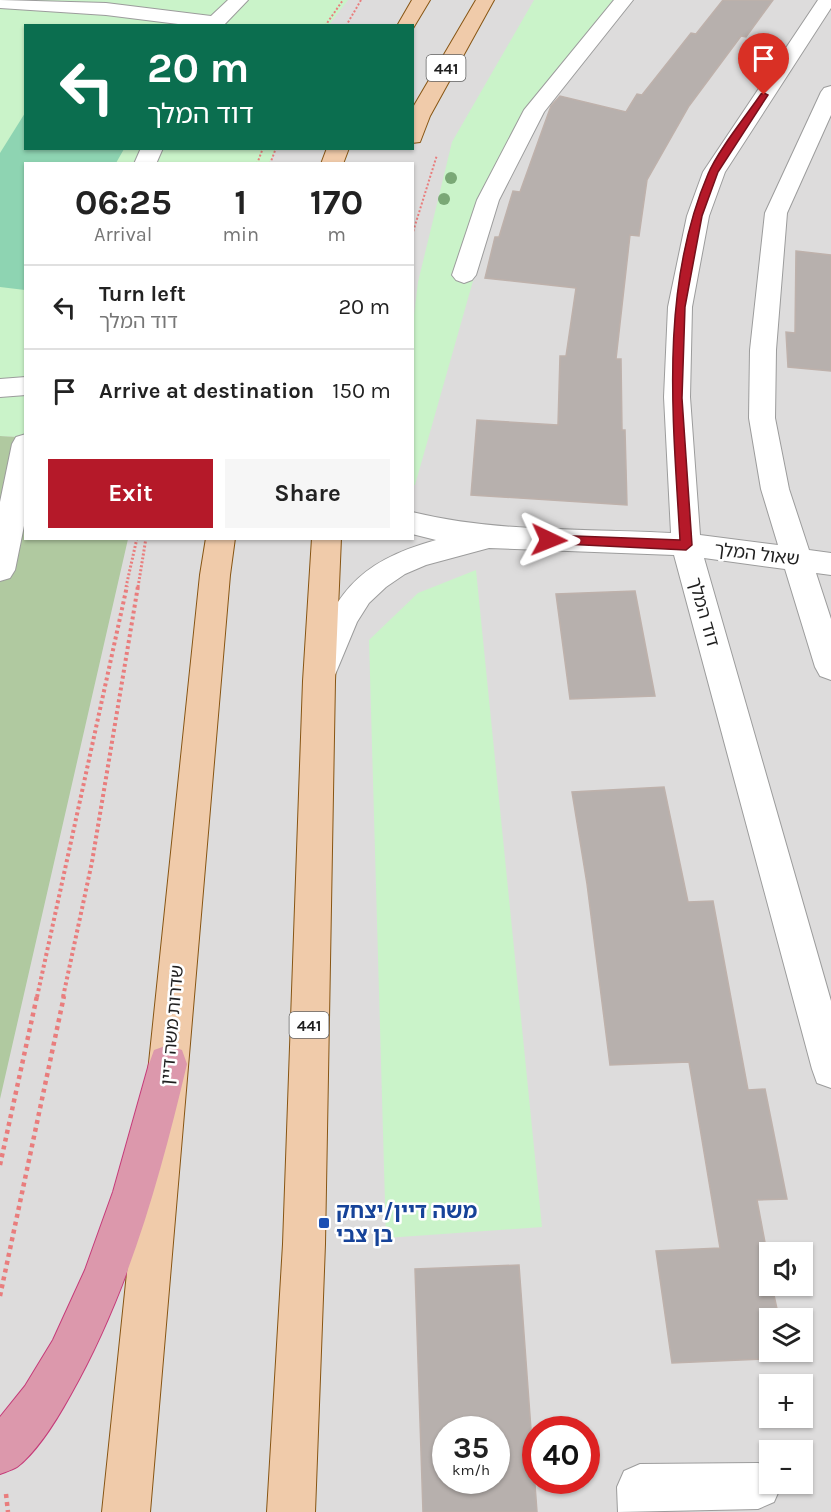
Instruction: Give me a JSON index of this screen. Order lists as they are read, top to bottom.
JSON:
{
  "streets": {
    "main road": ["441", "שדרות משה דיין"],
    "street": ["שאול המלך", "דוד המלך"]
  },
  "crossings": [
    ["441", "שאול המלך"],
    ["שאול המלך", "דוד המלך"]
  ],
  "places": {
    "transit": ["משה דיין/יצחק בן צבי"]
  },
  "page": {
    "turn": ["20 m", "דוד המלך"],
    "eta": [
      "06:25",
      "Arrival",
      "1",
      "min",
      "170",
      "m"
    ],
    "list": [
      {
        "name": "Turn left",
        "note": "דוד המלך",
        "value": "20 m"
      },
      {
        "name": "Arrive at destination",
        "value": "150 m"
      }
    ],
    "buttons": ["Exit", "Share"],
    "map_buttons": ["+", "−"],
    "speed": "35 km/h",
    "limit": "40"
  }
}
